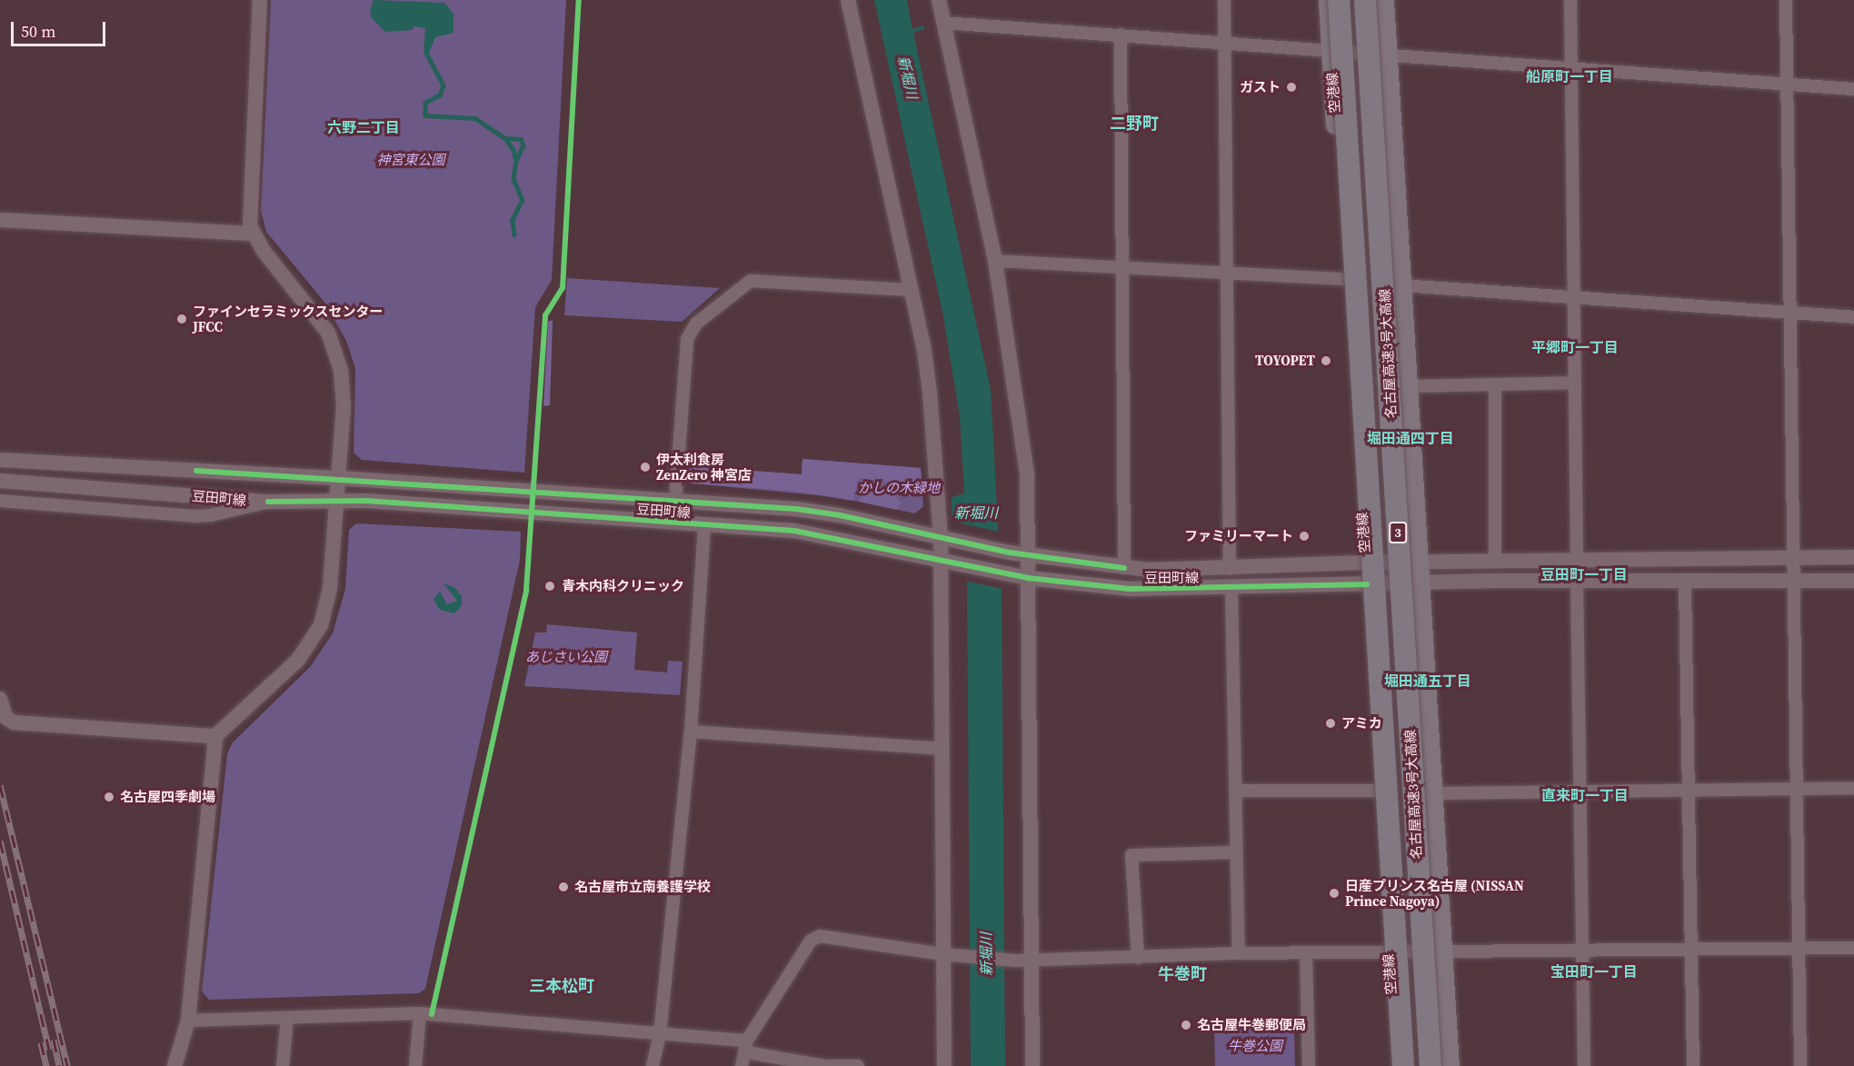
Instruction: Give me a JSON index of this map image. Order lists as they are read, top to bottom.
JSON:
{
  "streets": {
    "highway": ["名古屋高速3号大高線", "3"],
    "main road": ["空港線"],
    "street": ["豆田町線"]
  },
  "crossings": [
    ["空港線", "豆田町線"]
  ],
  "districts": [
    "船原町一丁目",
    "二野町",
    "六野二丁目",
    "平郷町一丁目",
    "堀田通四丁目",
    "豆田町一丁目",
    "堀田通五丁目",
    "直来町一丁目",
    "宝田町一丁目",
    "牛巻町",
    "三本松町"
  ],
  "water": ["新堀川"],
  "parks": [
    "神宮東公園",
    "かしの木緑地",
    "あじさい公園",
    "牛巻公園"
  ],
  "places": [
    "ガスト",
    "ファインセラミックスセンター JFCC",
    "TOYOPET",
    "伊太利食房 ZenZero 神宮店",
    "ファミリーマート",
    "青木内科クリニック",
    "アミカ",
    "名古屋四季劇場",
    "名古屋市立南養護学校",
    "日産プリンス名古屋 (NISSAN Prince Nagoya)",
    "名古屋牛巻郵便局"
  ],
  "scale_bar": "50 m"
}
